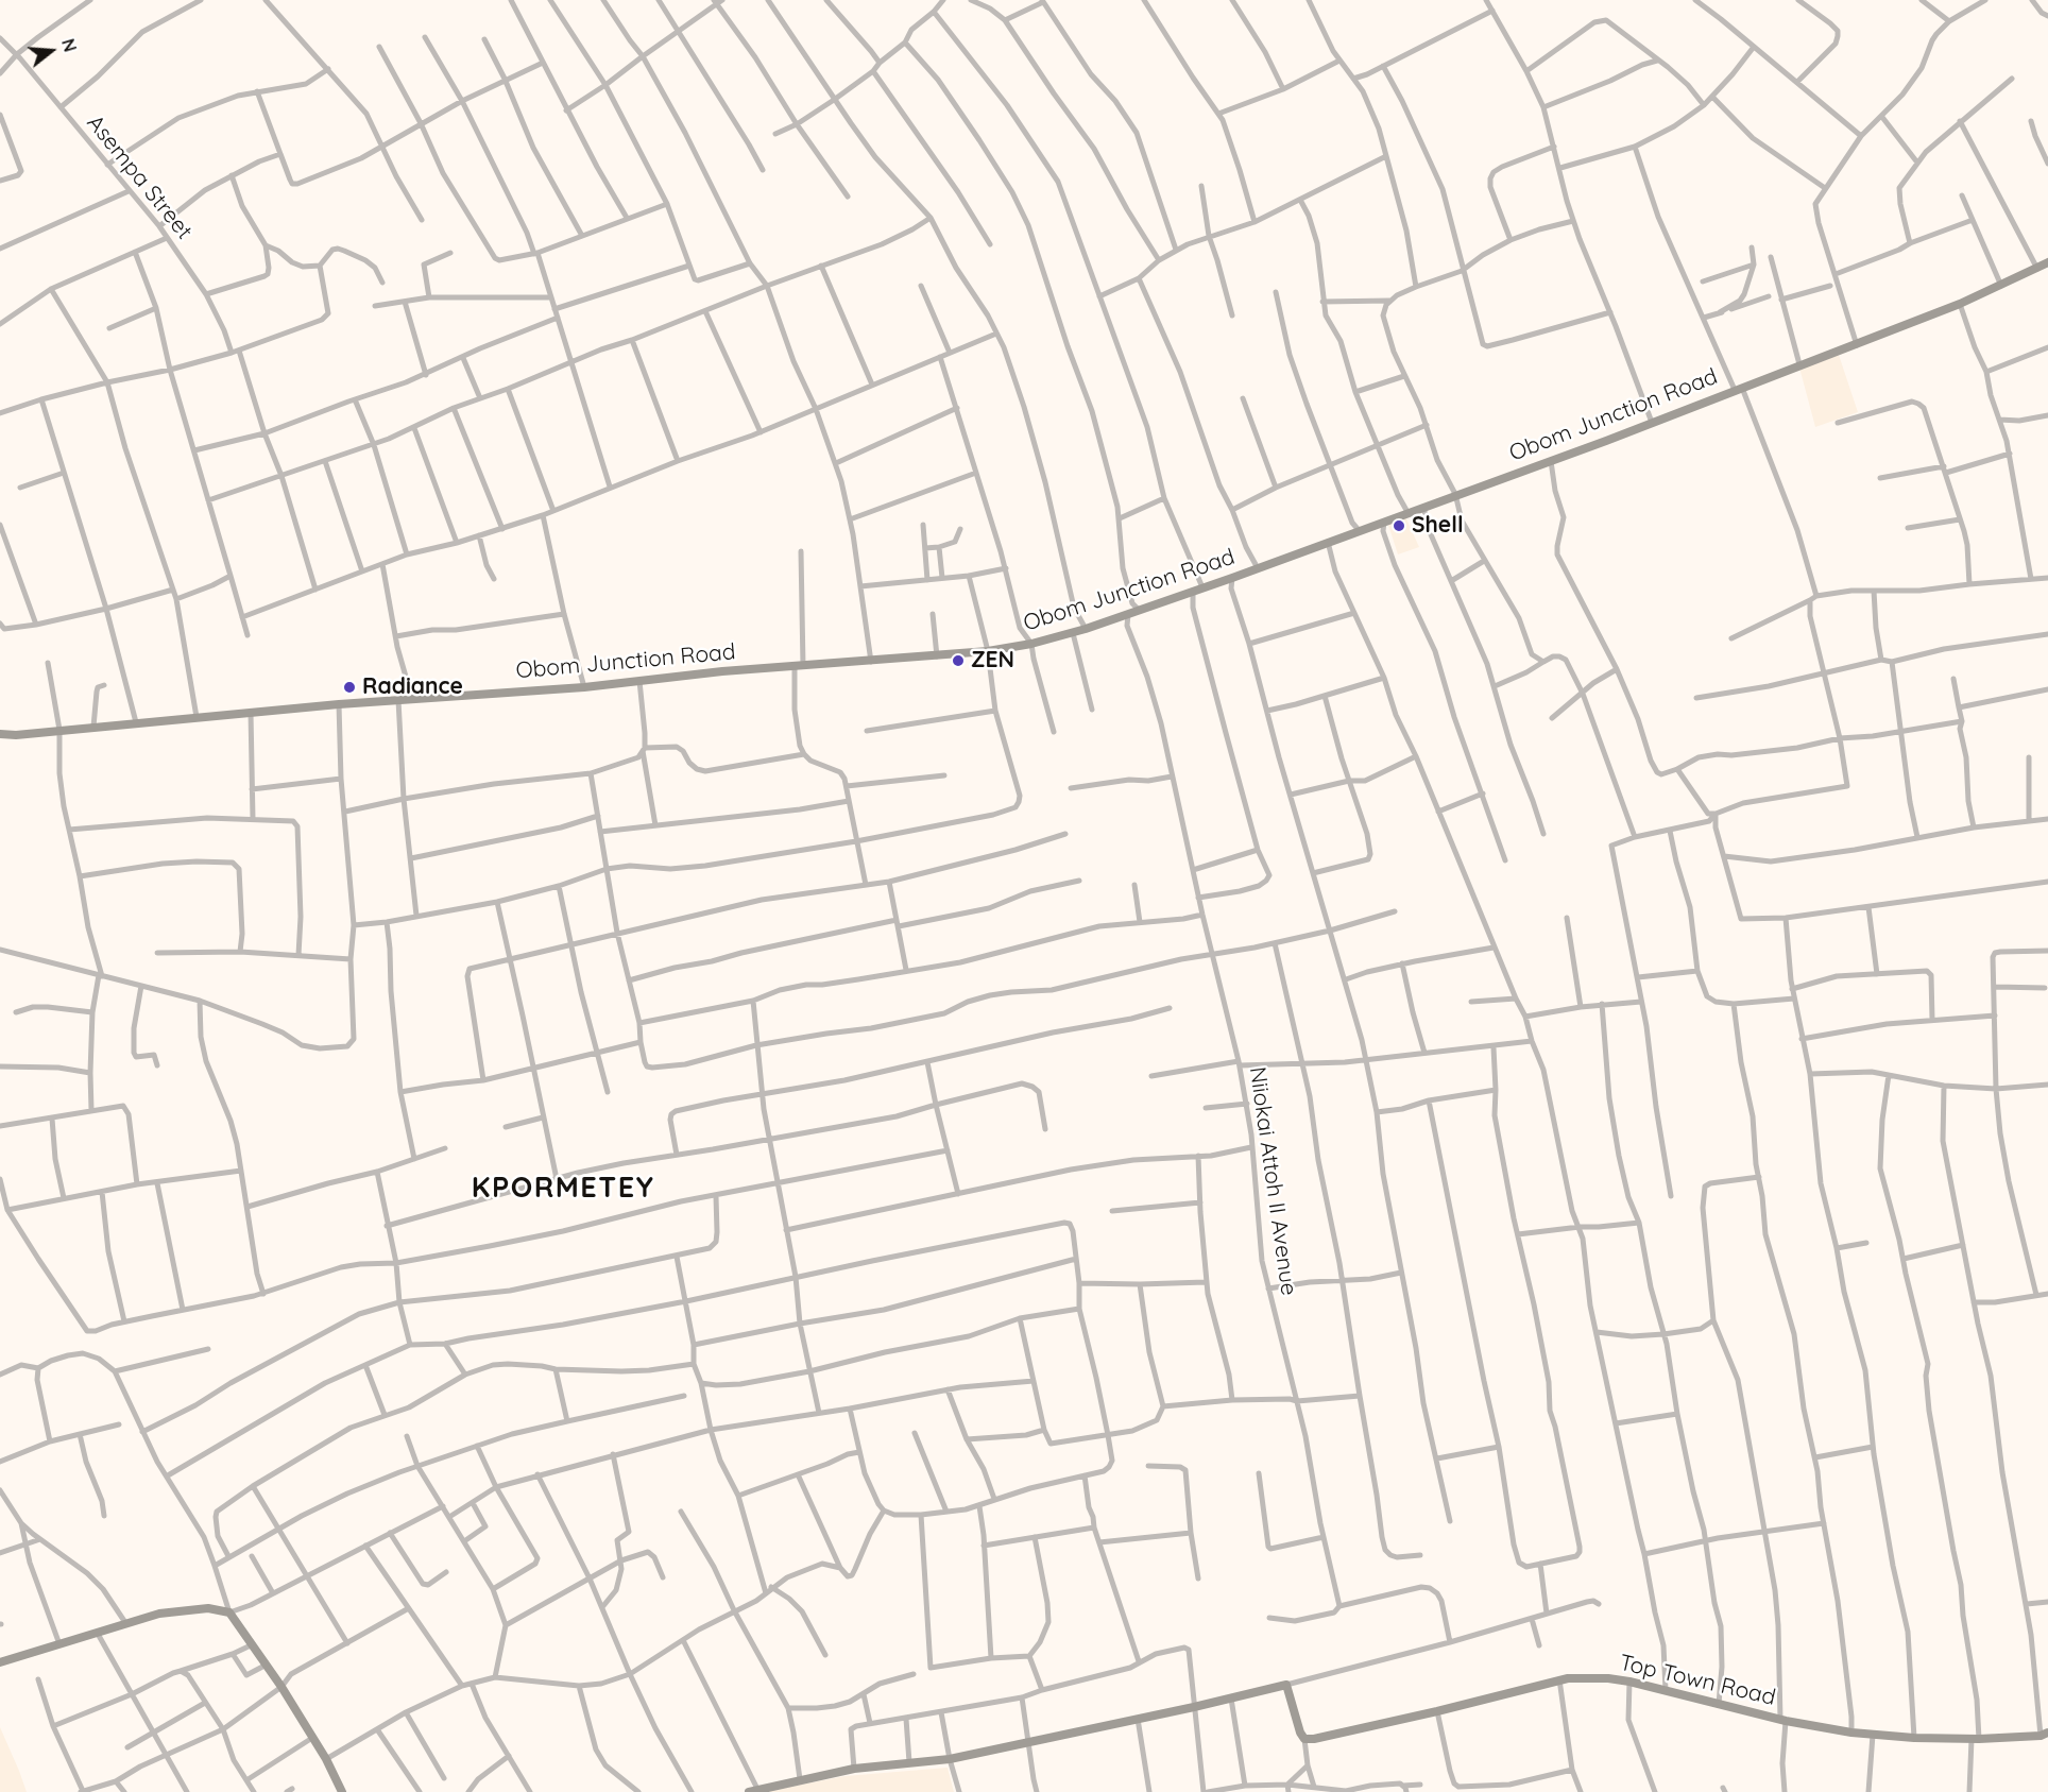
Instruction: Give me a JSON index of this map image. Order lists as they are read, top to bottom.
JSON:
{
  "streets": {
    "main road": ["Obom Junction Road", "Top Town Road"],
    "street": ["Asempa Street", "Niiokai Attoh II Avenue"]
  },
  "crossings": [
    ["Obom Junction Road", "Niiokai Attoh II Avenue"]
  ],
  "districts": ["KPORMETEY"],
  "places": ["Shell", "ZEN", "Radiance"],
  "north": "right"
}
